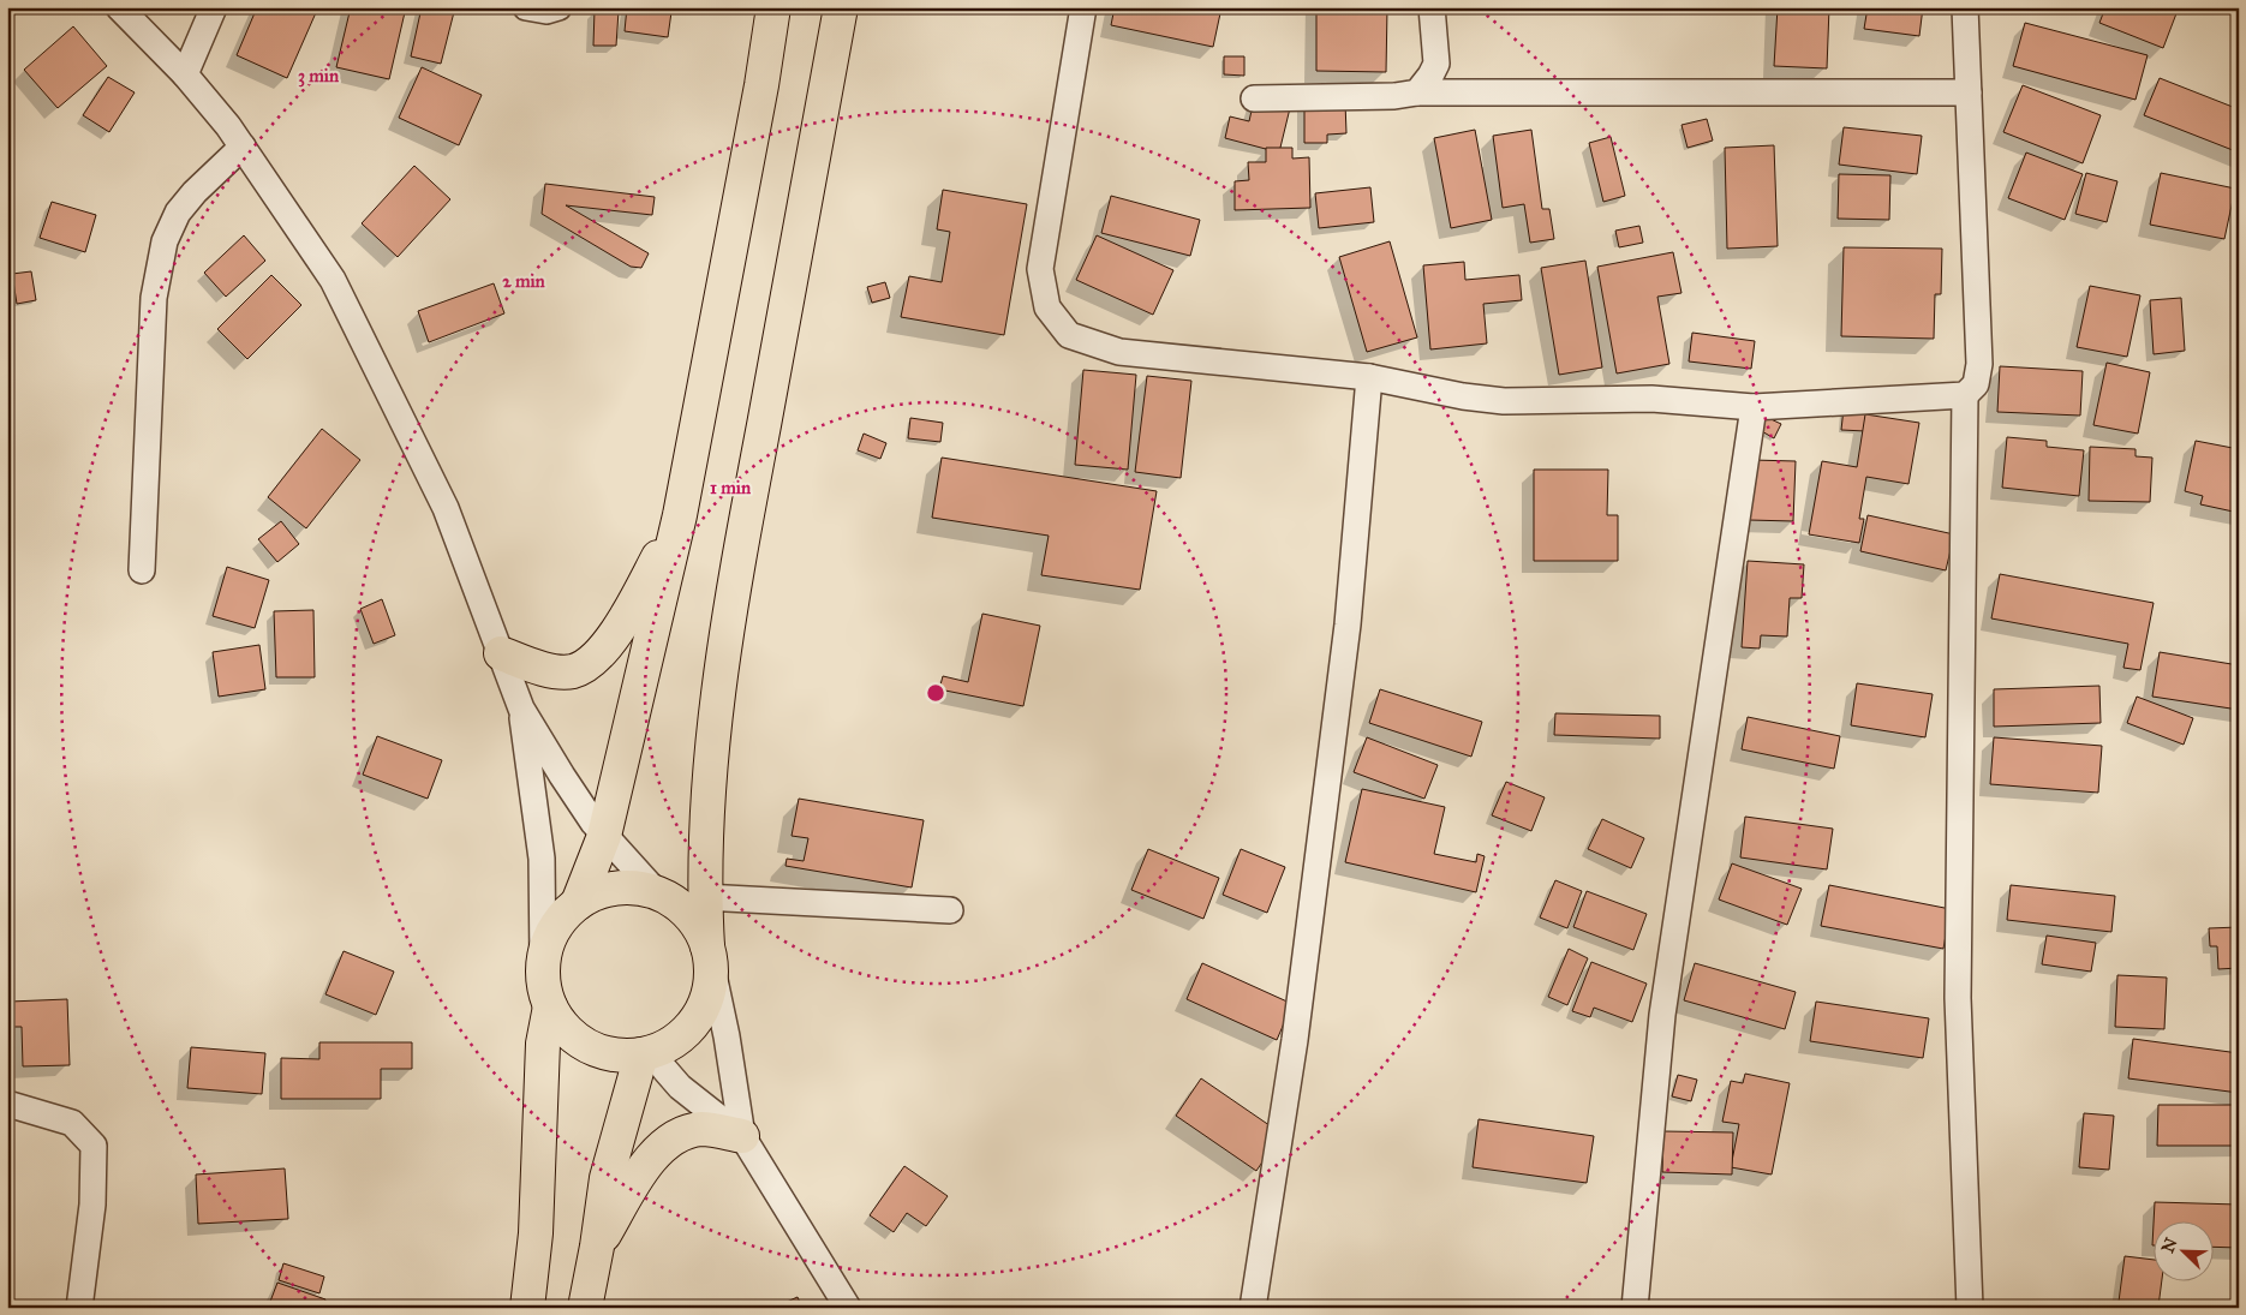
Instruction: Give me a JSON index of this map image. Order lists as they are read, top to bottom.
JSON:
{
  "north": "top left",
  "rings": ["3 min", "2 min", "1 min"]
}
